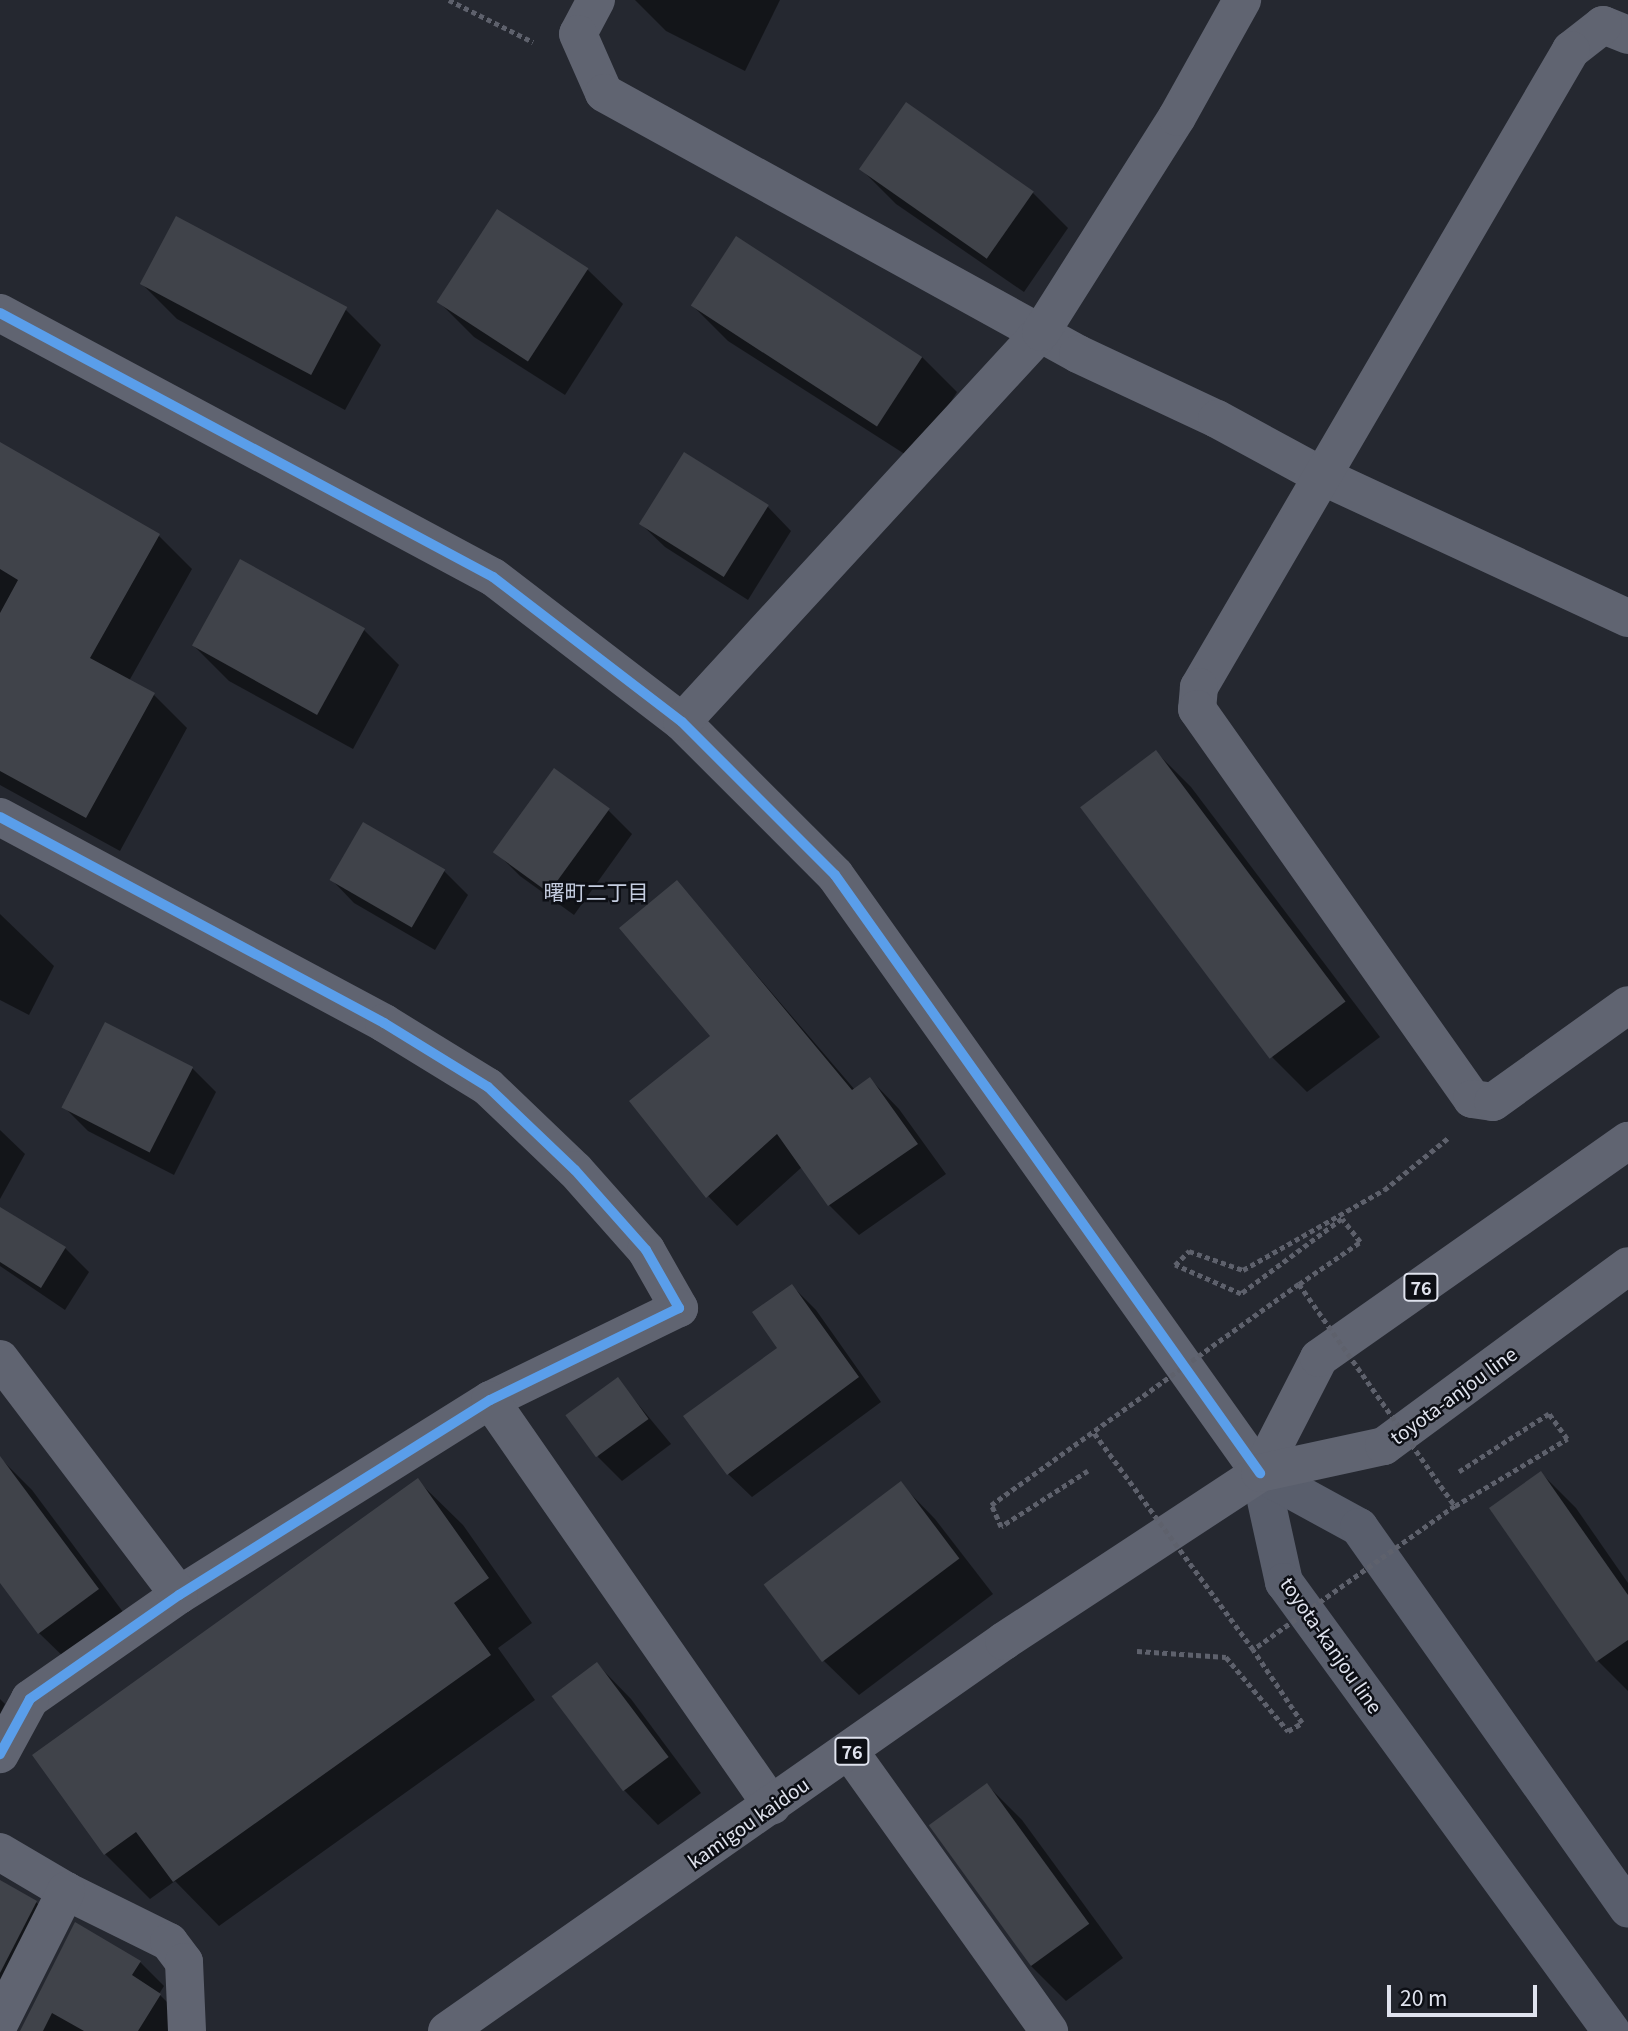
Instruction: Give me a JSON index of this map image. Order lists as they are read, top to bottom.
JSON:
{
  "streets": {
    "main road": ["toyota-kanjou line"],
    "street": ["76", "toyota-anjou line", "kamigou kaidou"]
  },
  "crossings": [
    ["76", "toyota-anjou line"],
    ["76", "toyota-kanjou line"],
    ["76", "kamigou kaidou"],
    ["toyota-anjou line", "toyota-kanjou line"],
    ["toyota-anjou line", "kamigou kaidou"],
    ["toyota-kanjou line", "kamigou kaidou"]
  ],
  "districts": ["曙町二丁目"],
  "scale_bar": "20 m"
}
